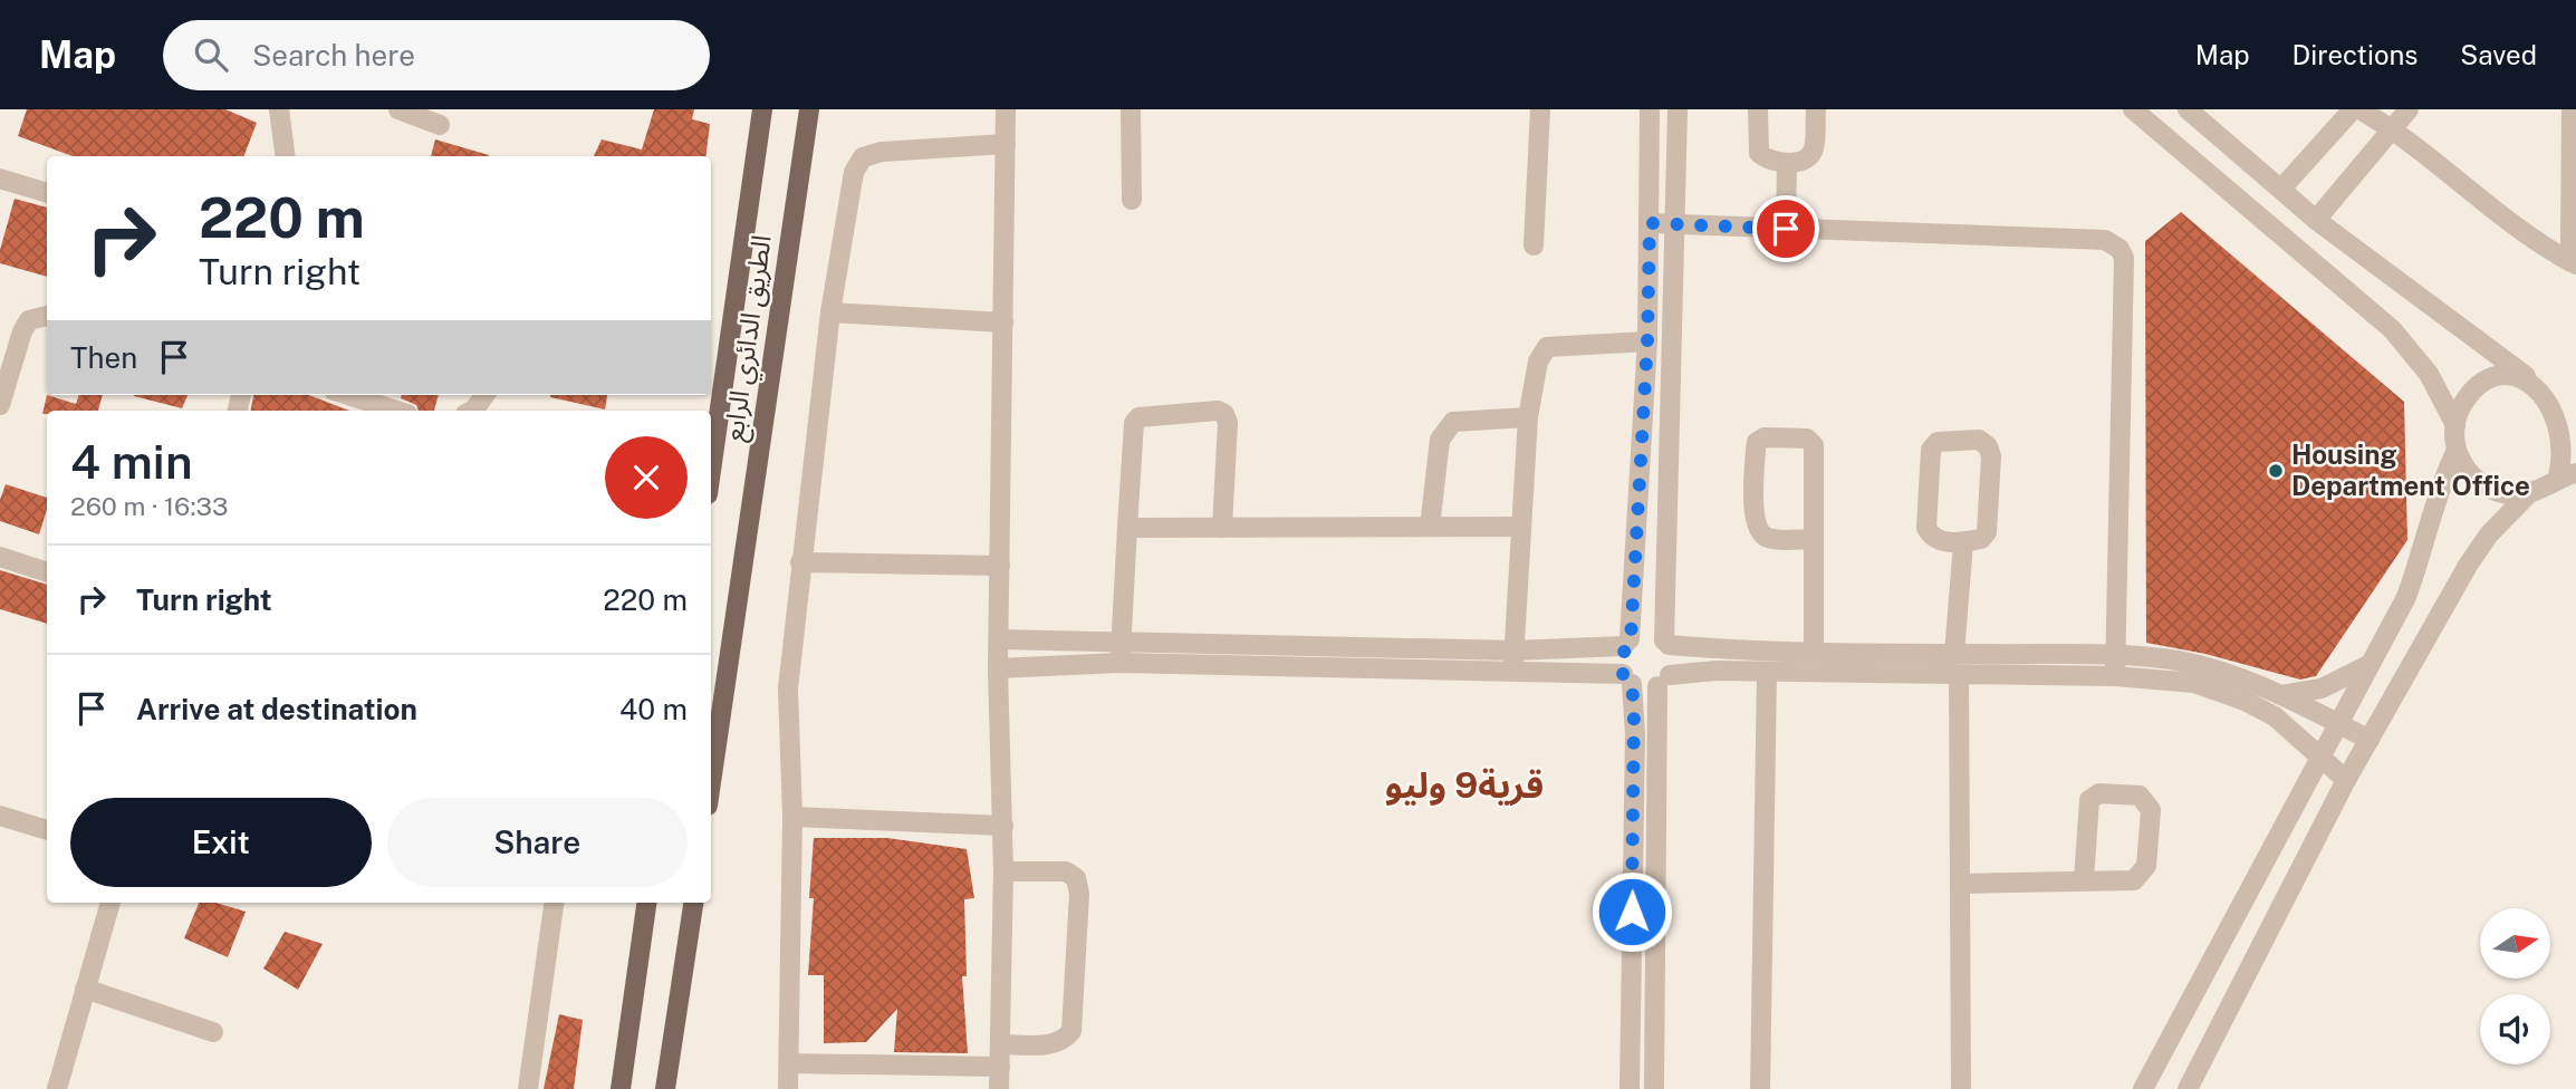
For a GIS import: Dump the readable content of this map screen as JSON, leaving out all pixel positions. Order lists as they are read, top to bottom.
{
  "streets": {
    "main road": ["الطريق الدائري الرابع"]
  },
  "districts": ["قرية9 وليو"],
  "places": ["Housing Department Office"],
  "north": "right",
  "page": {
    "header": "Map",
    "search": "Search here",
    "nav": ["Map", "Directions", "Saved"],
    "turn": ["220 m", "Turn right"],
    "then": "Then",
    "heading": ["4 min", "260 m · 16:33"],
    "list": [
      {
        "name": "Turn right",
        "value": "220 m"
      },
      {
        "name": "Arrive at destination",
        "value": "40 m"
      }
    ],
    "buttons": ["Exit", "Share"]
  }
}
